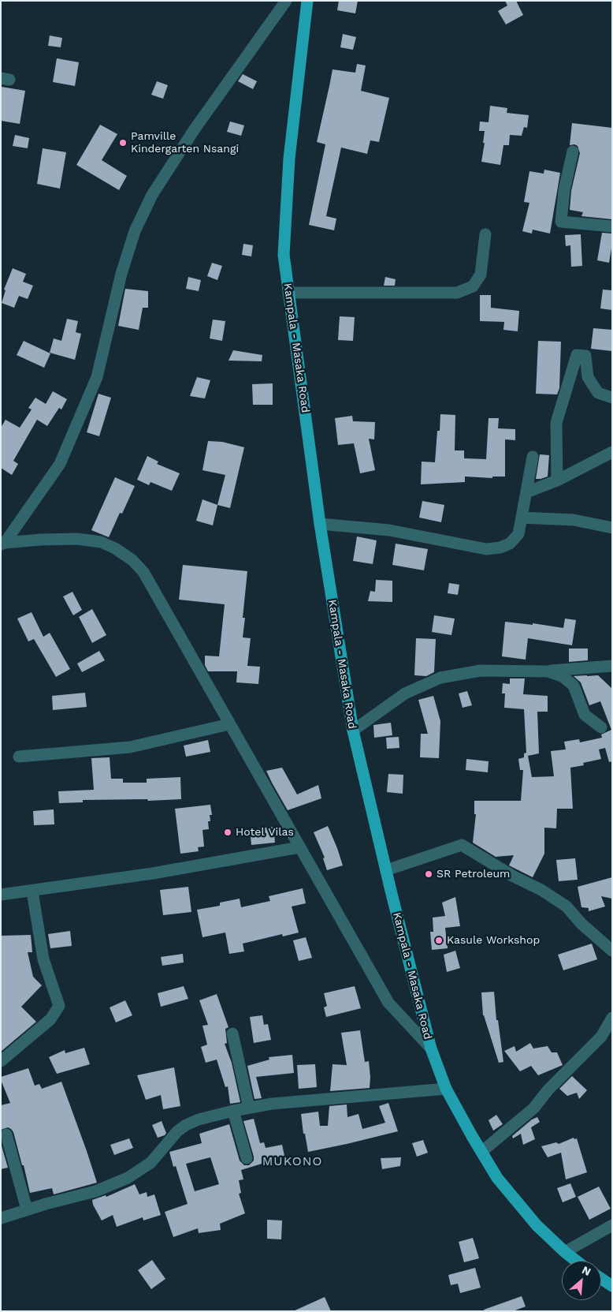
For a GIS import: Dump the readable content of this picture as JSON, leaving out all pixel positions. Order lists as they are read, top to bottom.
{
  "streets": {
    "main road": ["Kampala - Masaka Road"]
  },
  "districts": ["MUKONO"],
  "places": [
    "Pamville Kindergarten Nsangi",
    "Hotel Vilas",
    "SR Petroleum",
    "Kasule Workshop"
  ],
  "north": "top right"
}
